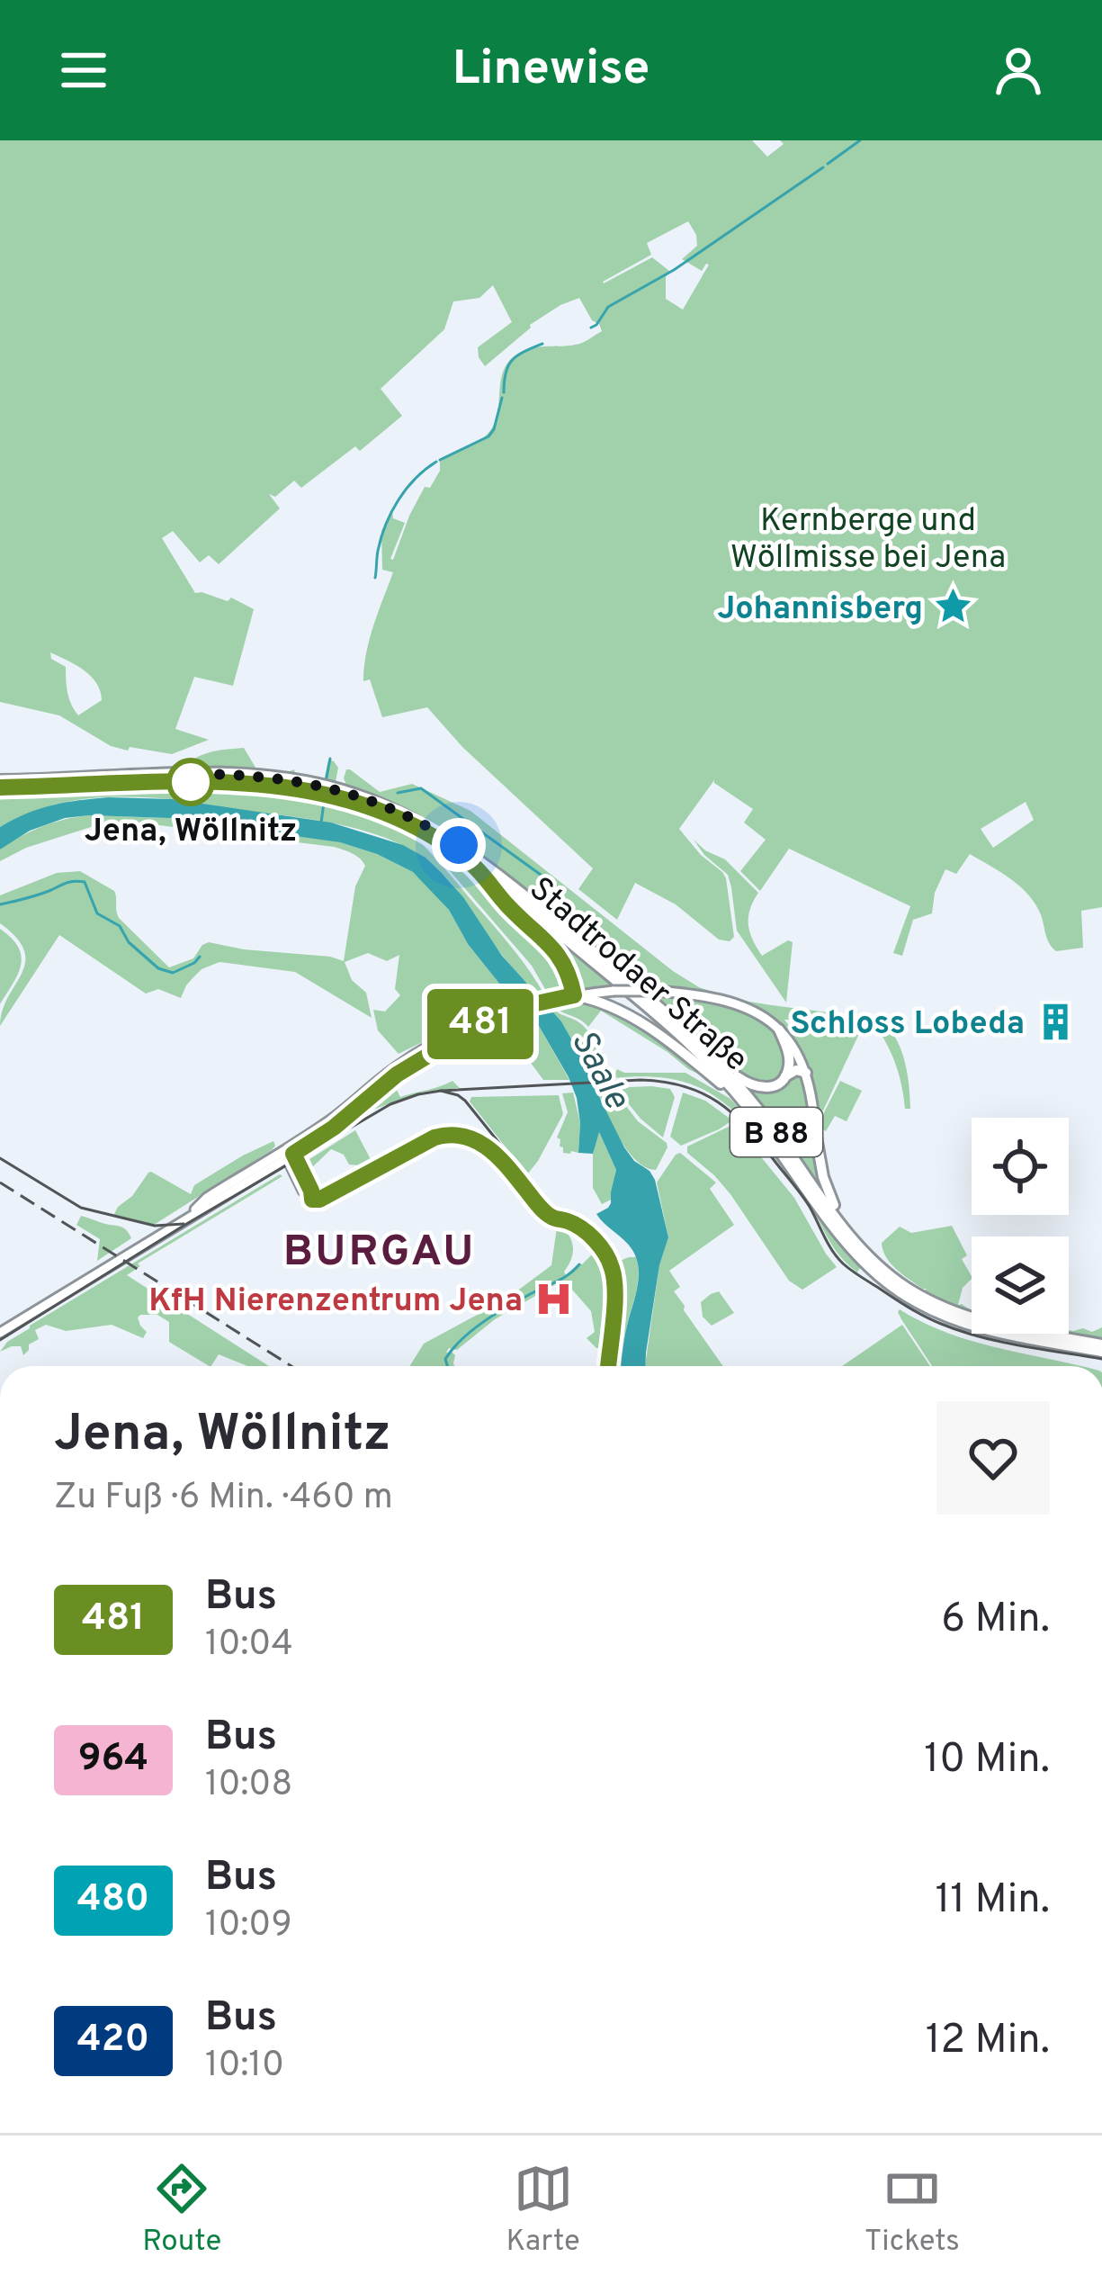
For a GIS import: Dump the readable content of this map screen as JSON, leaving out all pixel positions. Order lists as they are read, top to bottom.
{
  "streets": {
    "main road": ["Stadtrodaer Straße", "B 88"]
  },
  "districts": ["BURGAU"],
  "water": ["Saale"],
  "parks": ["Kernberge und Wöllmisse bei Jena"],
  "places": {
    "place": ["Johannisberg"],
    "other": ["Jena, Wöllnitz"],
    "building": ["Schloss Lobeda"],
    "hospital": ["KfH Nierenzentrum Jena"]
  },
  "lines": ["bus line 481"],
  "page": {
    "header": "Linewise",
    "on_map": "481",
    "heading": ["Jena, Wöllnitz", "Zu Fuß · 6 Min. · 460 m"],
    "list": [
      {
        "mark": "481",
        "name": "Bus",
        "note": "10:04",
        "value": "6 Min."
      },
      {
        "mark": "964",
        "name": "Bus",
        "note": "10:08",
        "value": "10 Min."
      },
      {
        "mark": "480",
        "name": "Bus",
        "note": "10:09",
        "value": "11 Min."
      },
      {
        "mark": "420",
        "name": "Bus",
        "note": "10:10",
        "value": "12 Min."
      }
    ],
    "tabs": ["Route", "Karte", "Tickets"]
  }
}
